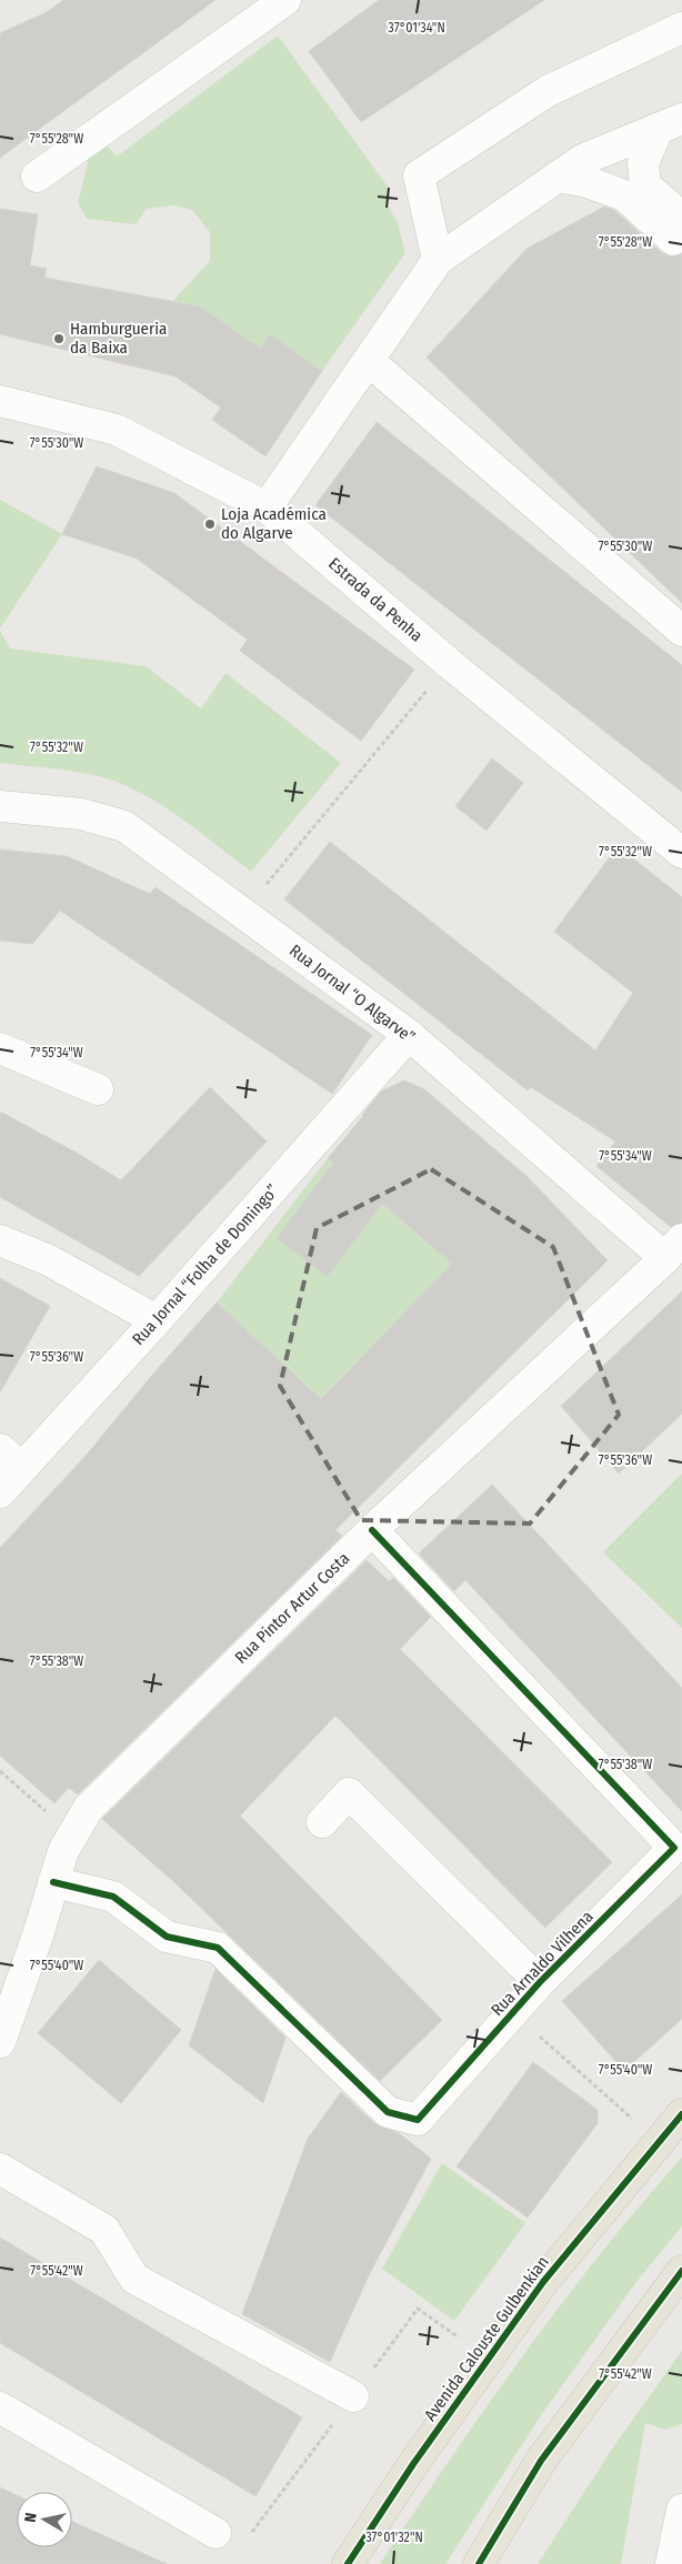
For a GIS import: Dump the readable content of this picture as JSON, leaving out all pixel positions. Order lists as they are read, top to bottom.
{
  "streets": {
    "main road": ["Avenida Calouste Gulbenkian"],
    "street": [
      "Estrada da Penha",
      "Rua Jornal “O Algarve”",
      "Rua Jornal “Folha de Domingo”",
      "Rua Pintor Artur Costa",
      "Rua Arnaldo Vilhena"
    ]
  },
  "crossings": [
    ["Rua Jornal “O Algarve”", "Rua Jornal “Folha de Domingo”"],
    ["Rua Jornal “O Algarve”", "Rua Pintor Artur Costa"],
    ["Rua Pintor Artur Costa", "Rua Arnaldo Vilhena"]
  ],
  "places": ["Hamburgueria da Baixa", "Loja Académica do Algarve"],
  "north": "left",
  "coordinates": [
    "37°01'34\"N",
    "7°55'28\"W",
    "7°55'30\"W",
    "7°55'32\"W",
    "7°55'34\"W",
    "7°55'36\"W",
    "7°55'38\"W",
    "7°55'40\"W",
    "7°55'42\"W",
    "37°01'32\"N"
  ]
}
